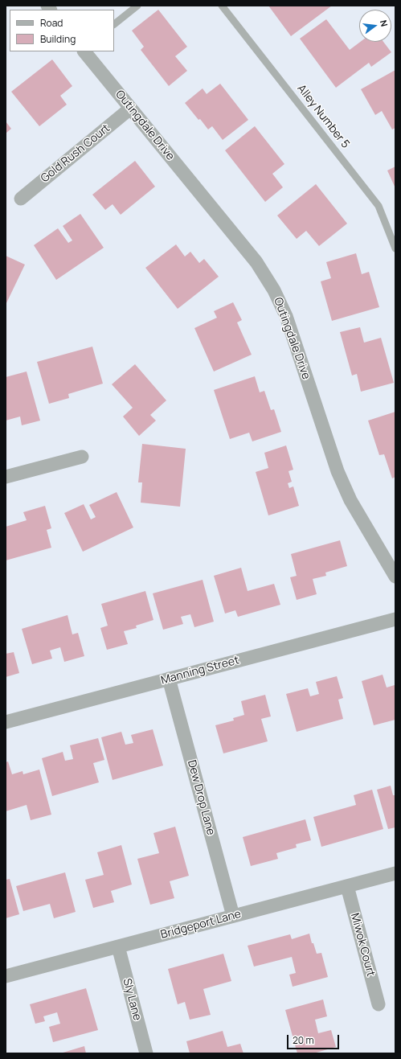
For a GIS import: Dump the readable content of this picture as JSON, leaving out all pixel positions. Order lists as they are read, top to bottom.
{
  "streets": {
    "street": [
      "Outingdale Drive",
      "Gold Rush Court",
      "Manning Street",
      "Dew Drop Lane",
      "Bridgeport Lane",
      "Miwok Court",
      "Sly Lane"
    ],
    "lane": ["Alley Number 5"]
  },
  "crossings": [
    ["Outingdale Drive", "Gold Rush Court"],
    ["Manning Street", "Dew Drop Lane"],
    ["Dew Drop Lane", "Bridgeport Lane"],
    ["Bridgeport Lane", "Miwok Court"],
    ["Bridgeport Lane", "Sly Lane"]
  ],
  "legend": ["Road", "Building"],
  "scale_bar": "20 m",
  "north": "right"
}
